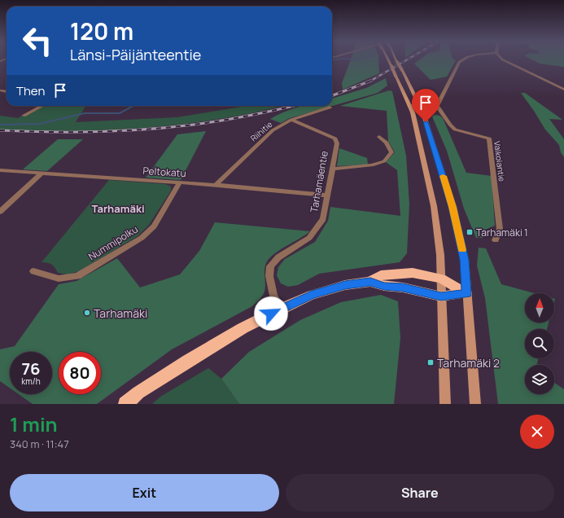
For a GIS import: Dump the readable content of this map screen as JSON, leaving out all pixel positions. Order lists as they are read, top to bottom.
{
  "streets": {
    "street": [
      "Riihitie",
      "Valkolantie",
      "Peltokatu",
      "Tarhamäentie",
      "Nummipolku"
    ]
  },
  "crossings": [
    ["Riihitie", "Peltokatu"],
    ["Riihitie", "Tarhamäentie"],
    ["Peltokatu", "Tarhamäentie"],
    ["Peltokatu", "Nummipolku"]
  ],
  "districts": ["Tarhamäki"],
  "places": {
    "transit": ["Tarhamäki 1", "Tarhamäki 2"],
    "other": ["Tarhamäki"]
  },
  "north": "top",
  "page": {
    "turn": ["120 m", "Länsi-Päijänteentie"],
    "then": "Then",
    "speed": "76 km/h",
    "limit": "80",
    "heading": ["1 min", "340 m · 11:47"],
    "buttons": ["Exit", "Share"]
  }
}
